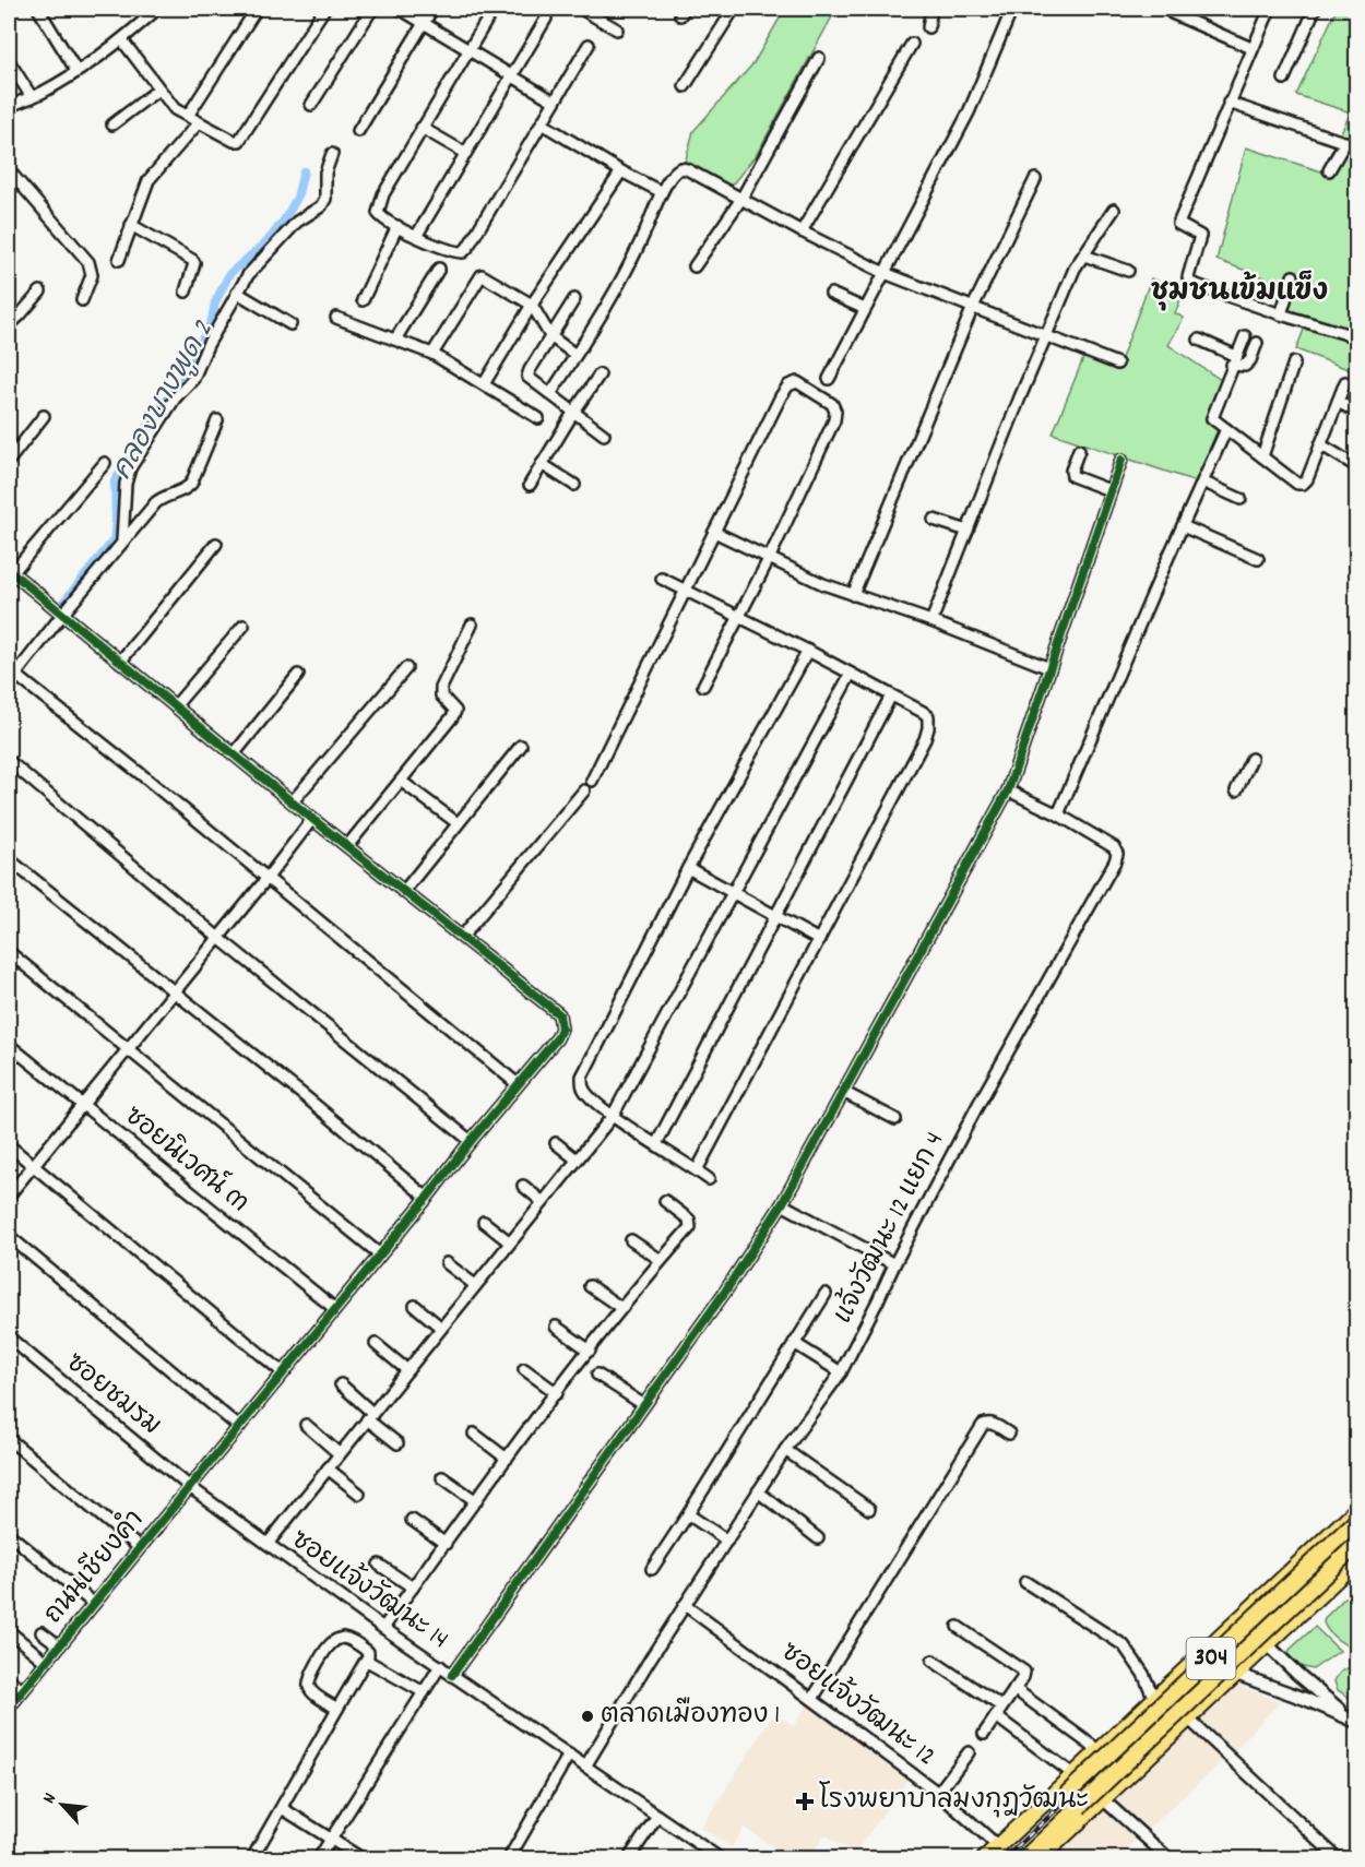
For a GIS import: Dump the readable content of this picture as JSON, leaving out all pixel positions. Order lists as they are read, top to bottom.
{
  "streets": {
    "main road": ["304"],
    "street": [
      "ซอยนิเวศน์ ๓",
      "แจ้งวัฒนะ 12 แยก 4",
      "ซอยชมรม",
      "ถนนเชียงคำ",
      "ซอยแจ้งวัฒนะ 14",
      "ซอยแจ้งวัฒนะ 12"
    ]
  },
  "crossings": [
    ["ซอยนิเวศน์ ๓", "ถนนเชียงคำ"],
    ["แจ้งวัฒนะ 12 แยก 4", "ซอยแจ้งวัฒนะ 14"],
    ["แจ้งวัฒนะ 12 แยก 4", "ซอยแจ้งวัฒนะ 12"],
    ["ซอยชมรม", "ถนนเชียงคำ"],
    ["ซอยชมรม", "ซอยแจ้งวัฒนะ 14"],
    ["ถนนเชียงคำ", "ซอยแจ้งวัฒนะ 14"],
    ["304", "ซอยแจ้งวัฒนะ 12"]
  ],
  "districts": ["ชุมชนเข้มแข็ง"],
  "water": ["คลองบางพูด 2"],
  "places": {
    "other": ["ตลาดเมืองทอง 1"],
    "health": ["โรงพยาบาลมงกุฎวัฒนะ"]
  },
  "north": "top left"
}
